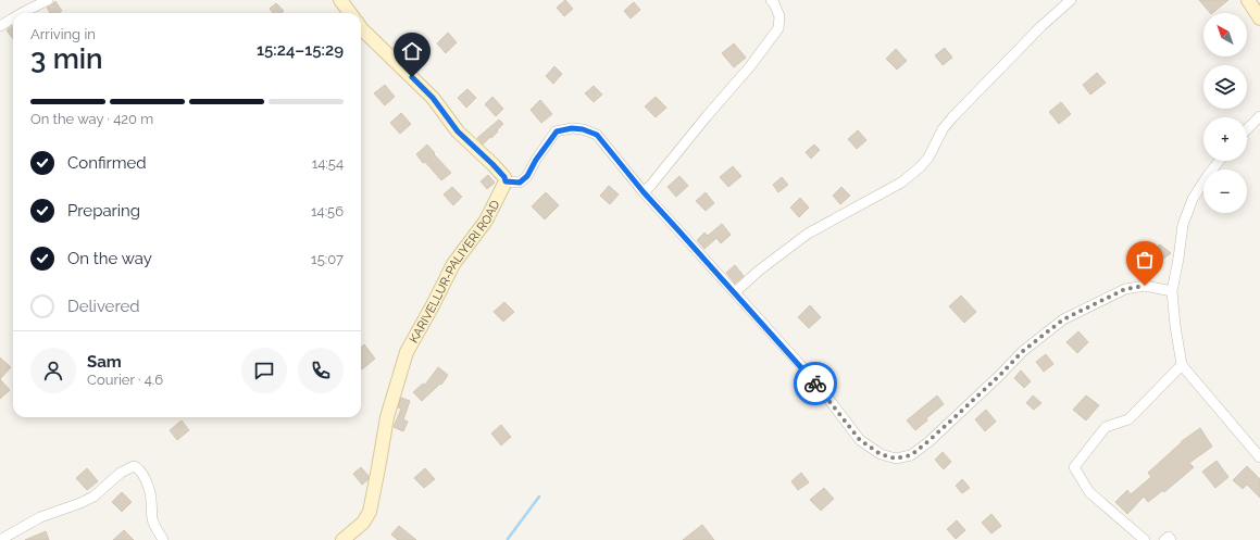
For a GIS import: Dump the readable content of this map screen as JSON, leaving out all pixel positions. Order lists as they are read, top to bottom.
{
  "streets": {
    "main road": ["KARIVELLUR-PALIYERI ROAD"]
  },
  "north": "top left",
  "page": {
    "map_buttons": ["+", "−"],
    "heading": ["3 min", "Arriving in", "15:24–15:29"],
    "panel": ["Sam", "Courier · 4.6"],
    "bar": "On the way · 420 m",
    "list": [
      ["Confirmed", "14:54"],
      ["Preparing", "14:56"],
      ["On the way", "15:07"],
      "Delivered"
    ]
  }
}
